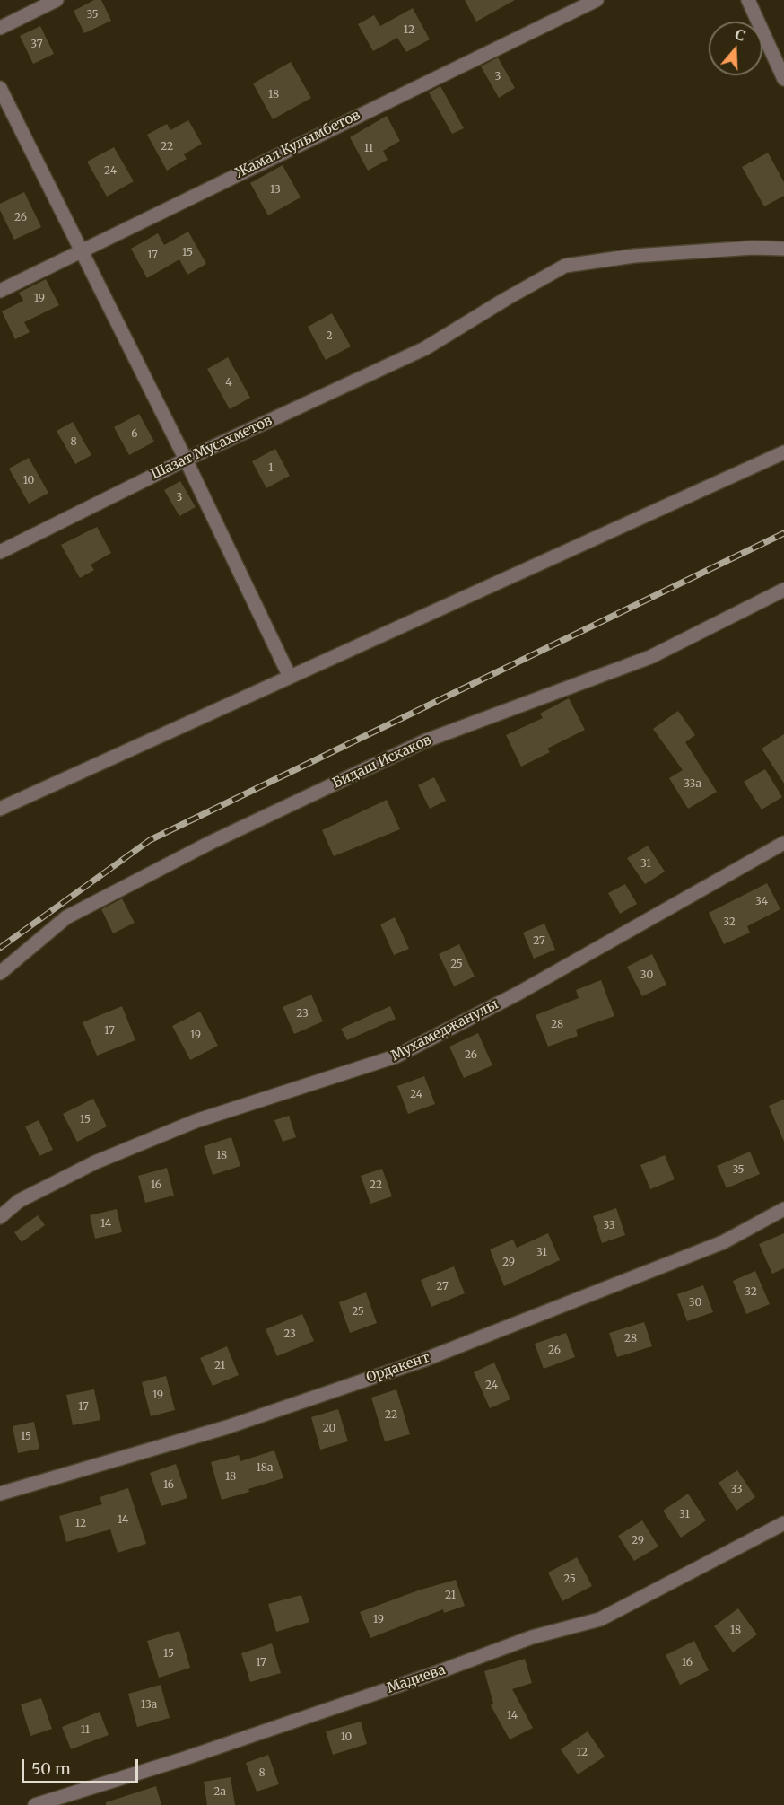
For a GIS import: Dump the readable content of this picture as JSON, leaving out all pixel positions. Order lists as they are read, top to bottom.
{
  "streets": {
    "street": [
      "Жамал Кулымбетов",
      "Шазат Мусахметов",
      "Бидаш Искаков",
      "Мухамеджанулы",
      "Ордакент",
      "Мадиева"
    ]
  },
  "house_numbers": [
    "35",
    "12",
    "37",
    "3",
    "18",
    "22",
    "11",
    "24",
    "13",
    "26",
    "15",
    "17",
    "19",
    "2",
    "4",
    "6",
    "8",
    "1",
    "10",
    "3",
    "33а",
    "31",
    "34",
    "32",
    "27",
    "25",
    "30",
    "23",
    "28",
    "17",
    "19",
    "26",
    "24",
    "15",
    "18",
    "35",
    "16",
    "22",
    "14",
    "33",
    "31",
    "29",
    "27",
    "32",
    "30",
    "25",
    "23",
    "28",
    "26",
    "21",
    "24",
    "19",
    "17",
    "22",
    "20",
    "15",
    "18а",
    "18",
    "16",
    "33",
    "31",
    "14",
    "12",
    "29",
    "25",
    "21",
    "19",
    "18",
    "15",
    "17",
    "16",
    "13а",
    "14",
    "11",
    "10",
    "12",
    "8",
    "2а"
  ],
  "scale_bar": "50 m",
  "north": "top"
}
